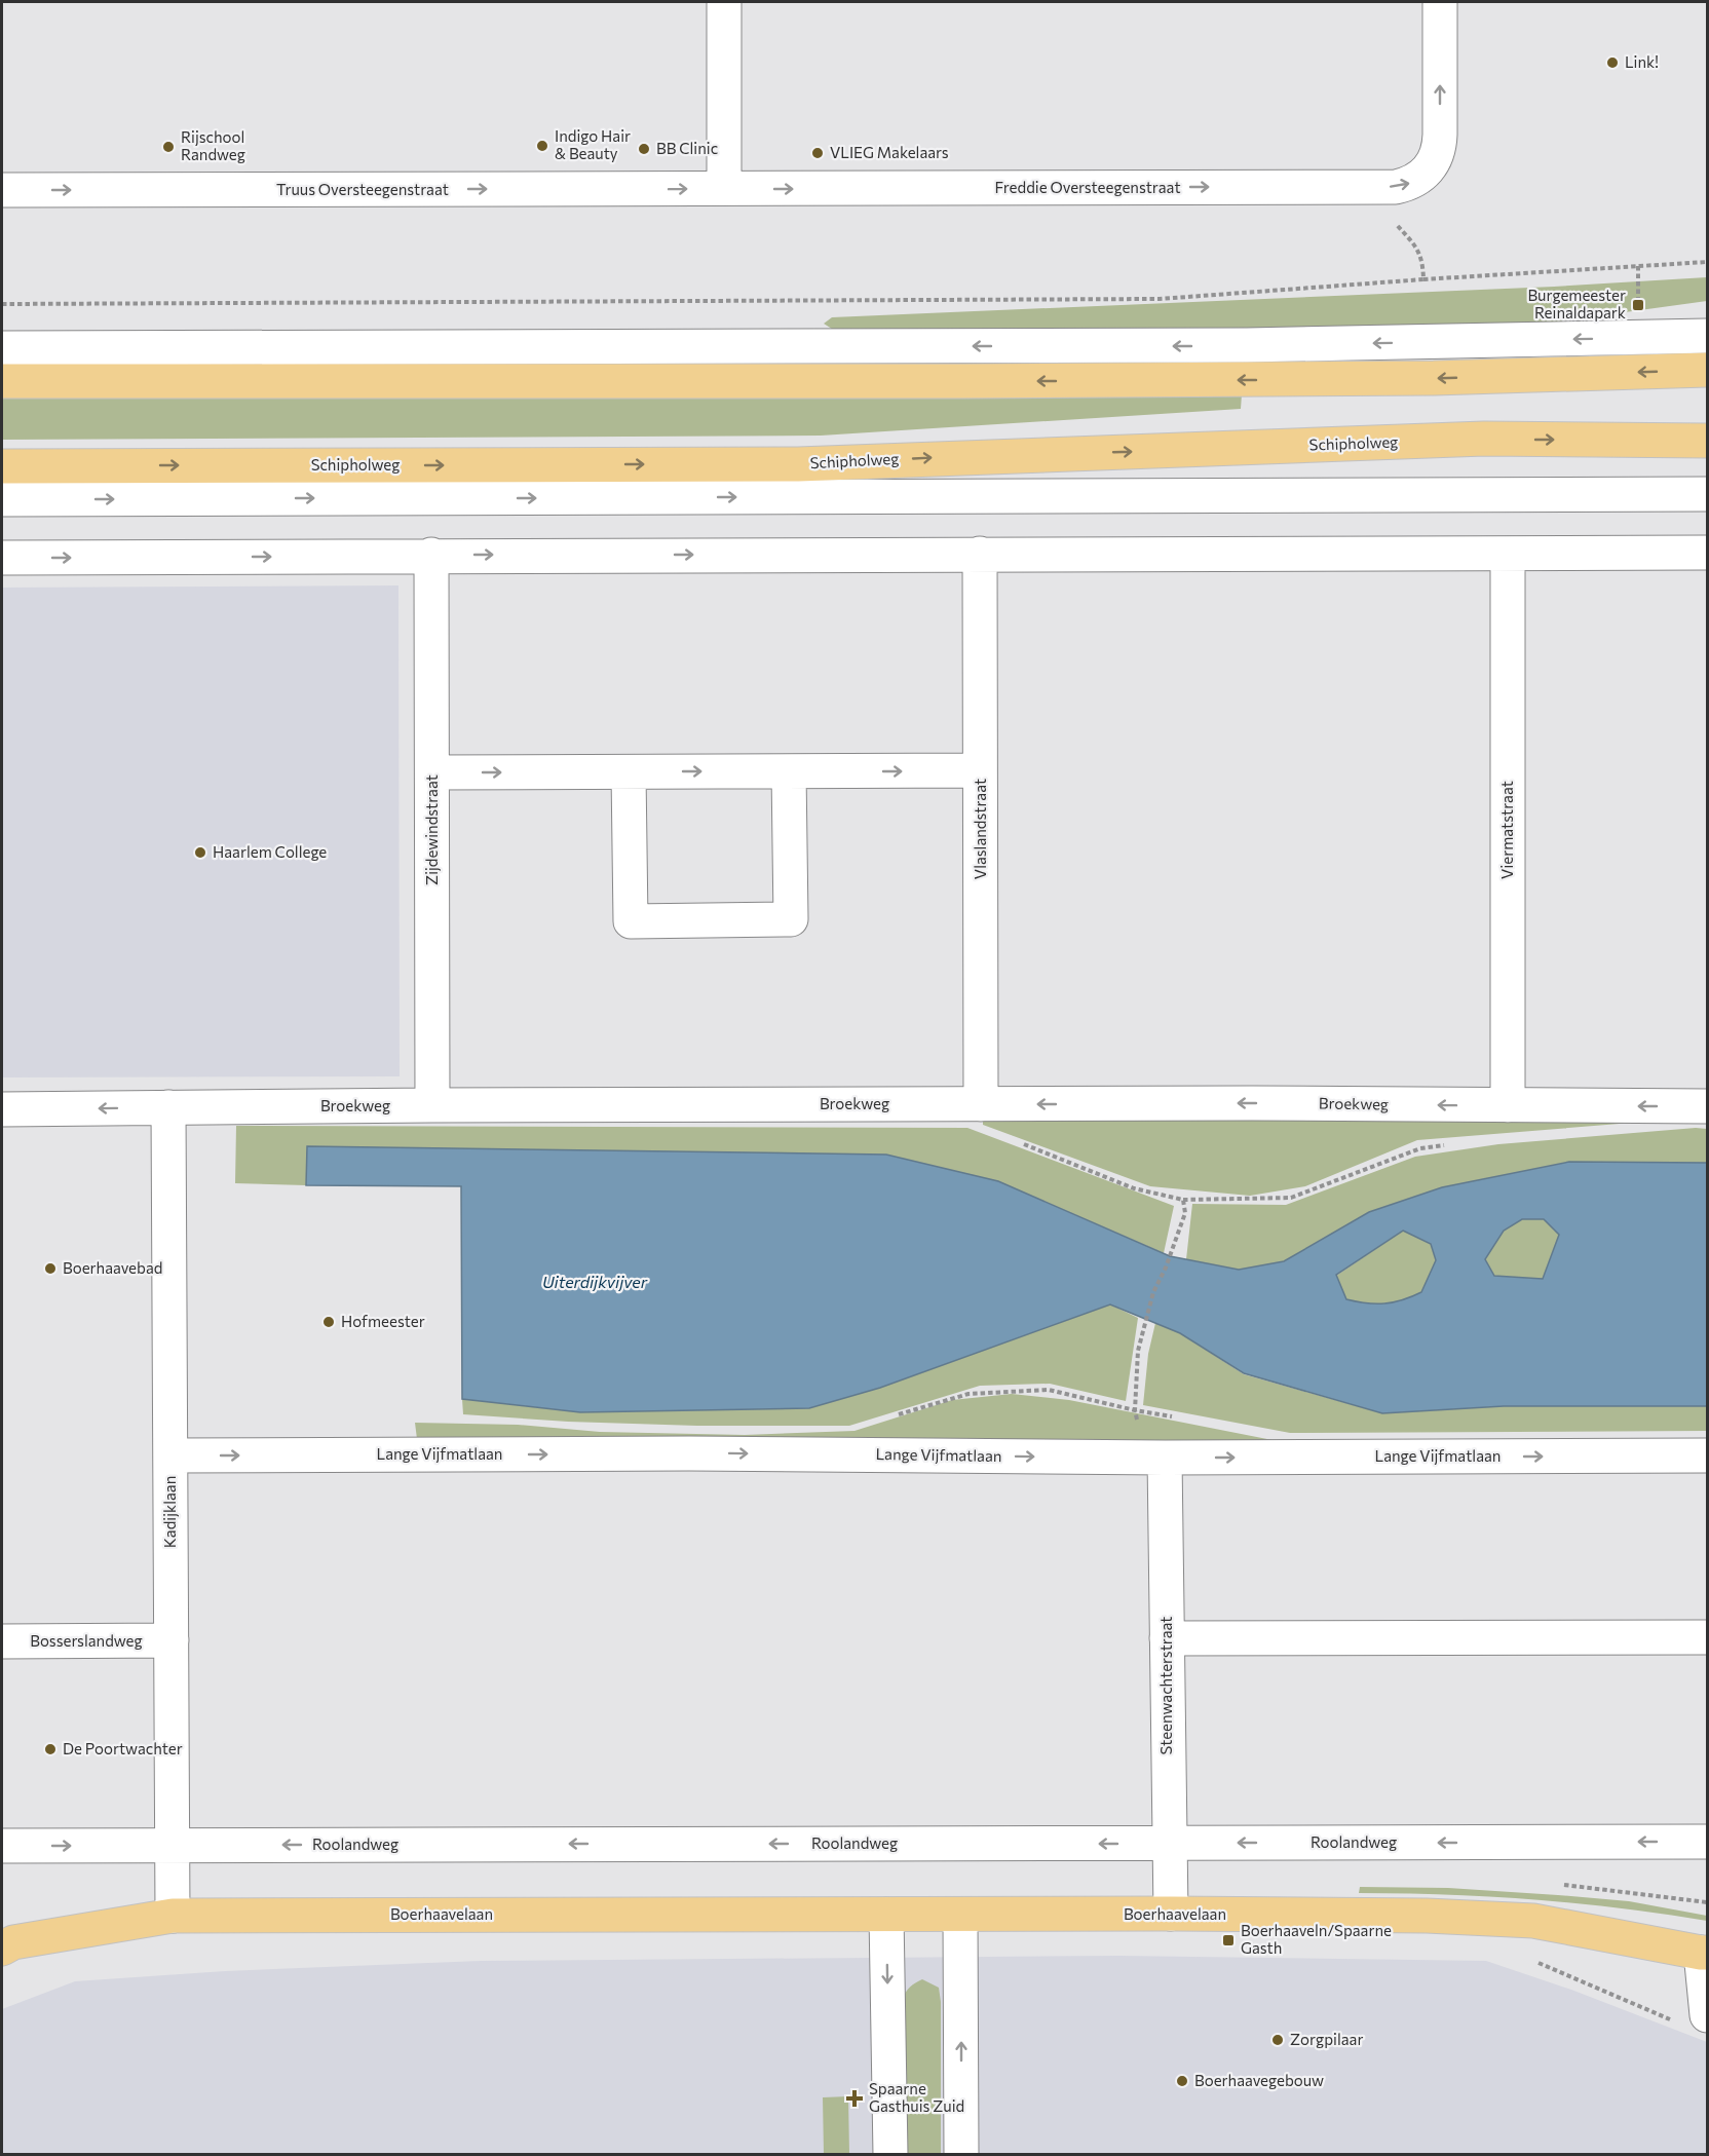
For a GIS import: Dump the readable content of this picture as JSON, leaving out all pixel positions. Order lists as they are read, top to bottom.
{
  "streets": {
    "main road": ["Schipholweg", "Boerhaavelaan"],
    "street": [
      "Freddie Oversteegenstraat",
      "Truus Oversteegenstraat",
      "Vlaslandstraat",
      "Zijdewindstraat",
      "Viermatstraat",
      "Broekweg",
      "Lange Vijfmatlaan",
      "Kadijklaan",
      "Bosserslandweg",
      "Steenwachterstraat",
      "Roolandweg"
    ]
  },
  "crossings": [
    ["Freddie Oversteegenstraat", "Truus Oversteegenstraat"],
    ["Vlaslandstraat", "Broekweg"],
    ["Zijdewindstraat", "Broekweg"],
    ["Viermatstraat", "Broekweg"],
    ["Broekweg", "Kadijklaan"],
    ["Lange Vijfmatlaan", "Kadijklaan"],
    ["Lange Vijfmatlaan", "Steenwachterstraat"],
    ["Kadijklaan", "Bosserslandweg"],
    ["Kadijklaan", "Roolandweg"],
    ["Kadijklaan", "Boerhaavelaan"],
    ["Steenwachterstraat", "Roolandweg"],
    ["Steenwachterstraat", "Boerhaavelaan"]
  ],
  "one_way": ["Broekweg"],
  "water": ["Uiterdijkvijver"],
  "places": {
    "other": [
      "Link!",
      "Indigo Hair & Beauty",
      "Rijschool Randweg",
      "BB Clinic",
      "VLIEG Makelaars",
      "Haarlem College",
      "Boerhaavebad",
      "Hofmeester",
      "De Poortwachter",
      "Zorgpilaar",
      "Boerhaavegebouw"
    ],
    "transit": ["Burgemeester Reinaldapark", "Boerhaaveln/Spaarne Gasth"],
    "health": ["Spaarne Gasthuis Zuid"]
  }
}
